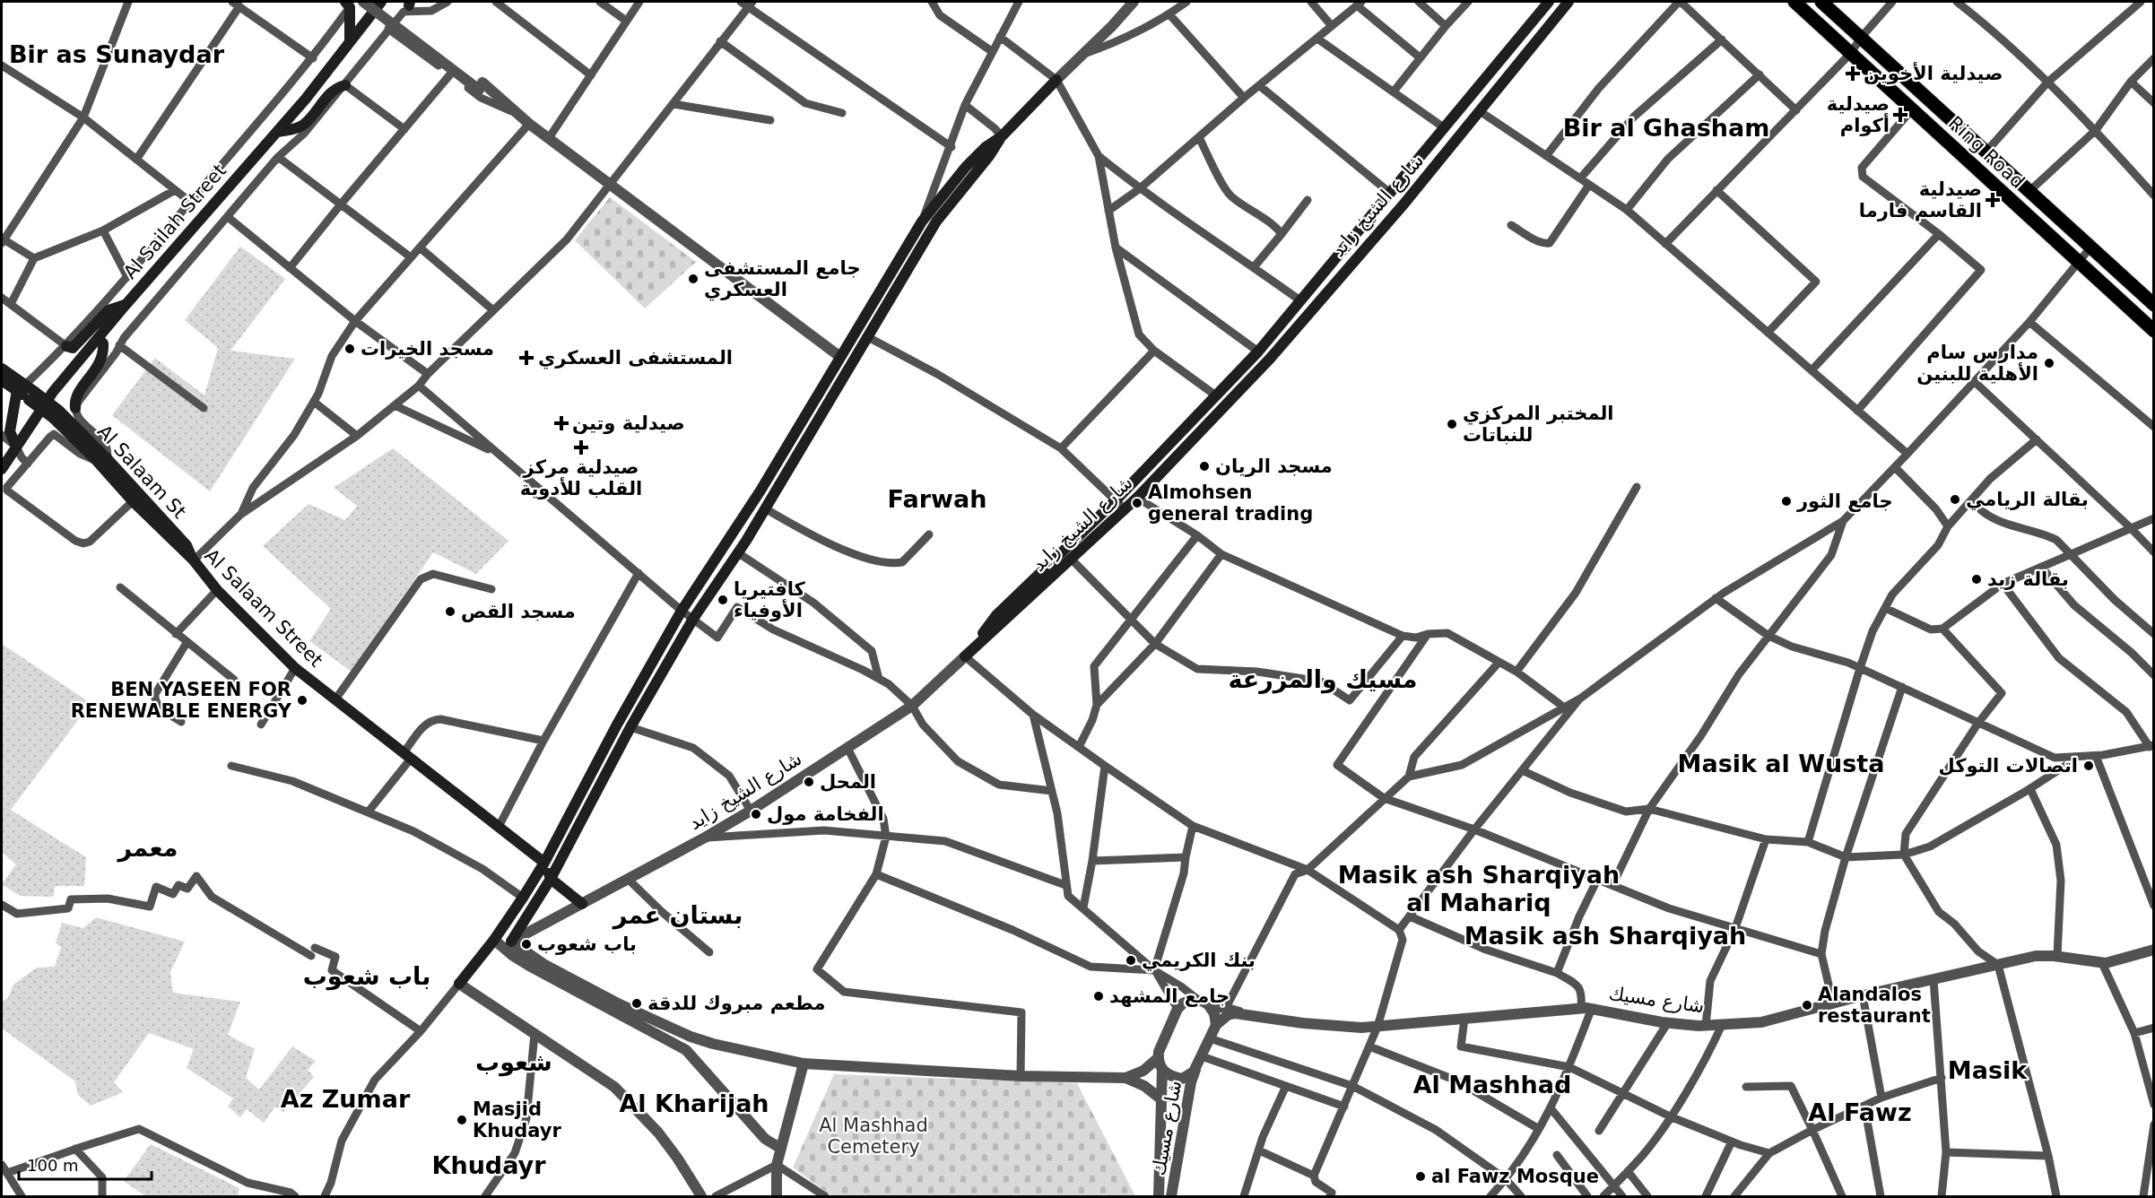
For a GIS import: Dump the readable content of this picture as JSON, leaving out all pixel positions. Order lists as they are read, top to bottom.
{
  "streets": {
    "main road": [
      "Ring Road",
      "شارع الشيخ زايد",
      "Al Sailah Street",
      "Al Salaam St",
      "Al Salaam Street"
    ],
    "street": ["شارع مسيك"]
  },
  "crossings": [
    ["Al Salaam St", "Al Salaam Street"]
  ],
  "districts": [
    "Bir as Sunaydar",
    "Bir al Ghasham",
    "Farwah",
    "مسيك والمزرعة",
    "Masik al Wusta",
    "معمر",
    "Masik ash Sharqiyah al Mahariq",
    "بستان عمر",
    "Masik ash Sharqiyah",
    "باب شعوب",
    "شعوب",
    "Masik",
    "Al Mashhad",
    "Az Zumar",
    "Al Kharijah",
    "Al Fawz",
    "Khudayr"
  ],
  "parks": ["Al Mashhad Cemetery"],
  "places": {
    "health": [
      "صيدلية الأخوين",
      "صيدلية أكوام",
      "صيدلية القاسم فارما",
      "المستشفى العسكري",
      "صيدلية وتين",
      "صيدلية مركز القلب للأدوية"
    ],
    "other": [
      "جامع المستشفى العسكري",
      "مسجد الخيرات",
      "مدارس سام الأهلية للبنين",
      "المختبر المركزي للنباتات",
      "مسجد الريان",
      "بقالة الريامي",
      "جامع الثور",
      "Almohsen general trading",
      "بقالة زيد",
      "كافتيريا الأوفياء",
      "مسجد القص",
      "BEN YASEEN FOR RENEWABLE ENERGY",
      "اتصالات التوكل",
      "المحل",
      "الفخامة مول",
      "باب شعوب",
      "بنك الكريمي",
      "جامع المشهد",
      "مطعم مبروك للدقة",
      "Alandalos restaurant",
      "Masjid Khudayr",
      "al Fawz Mosque"
    ]
  },
  "scale_bar": "100 m"
}
